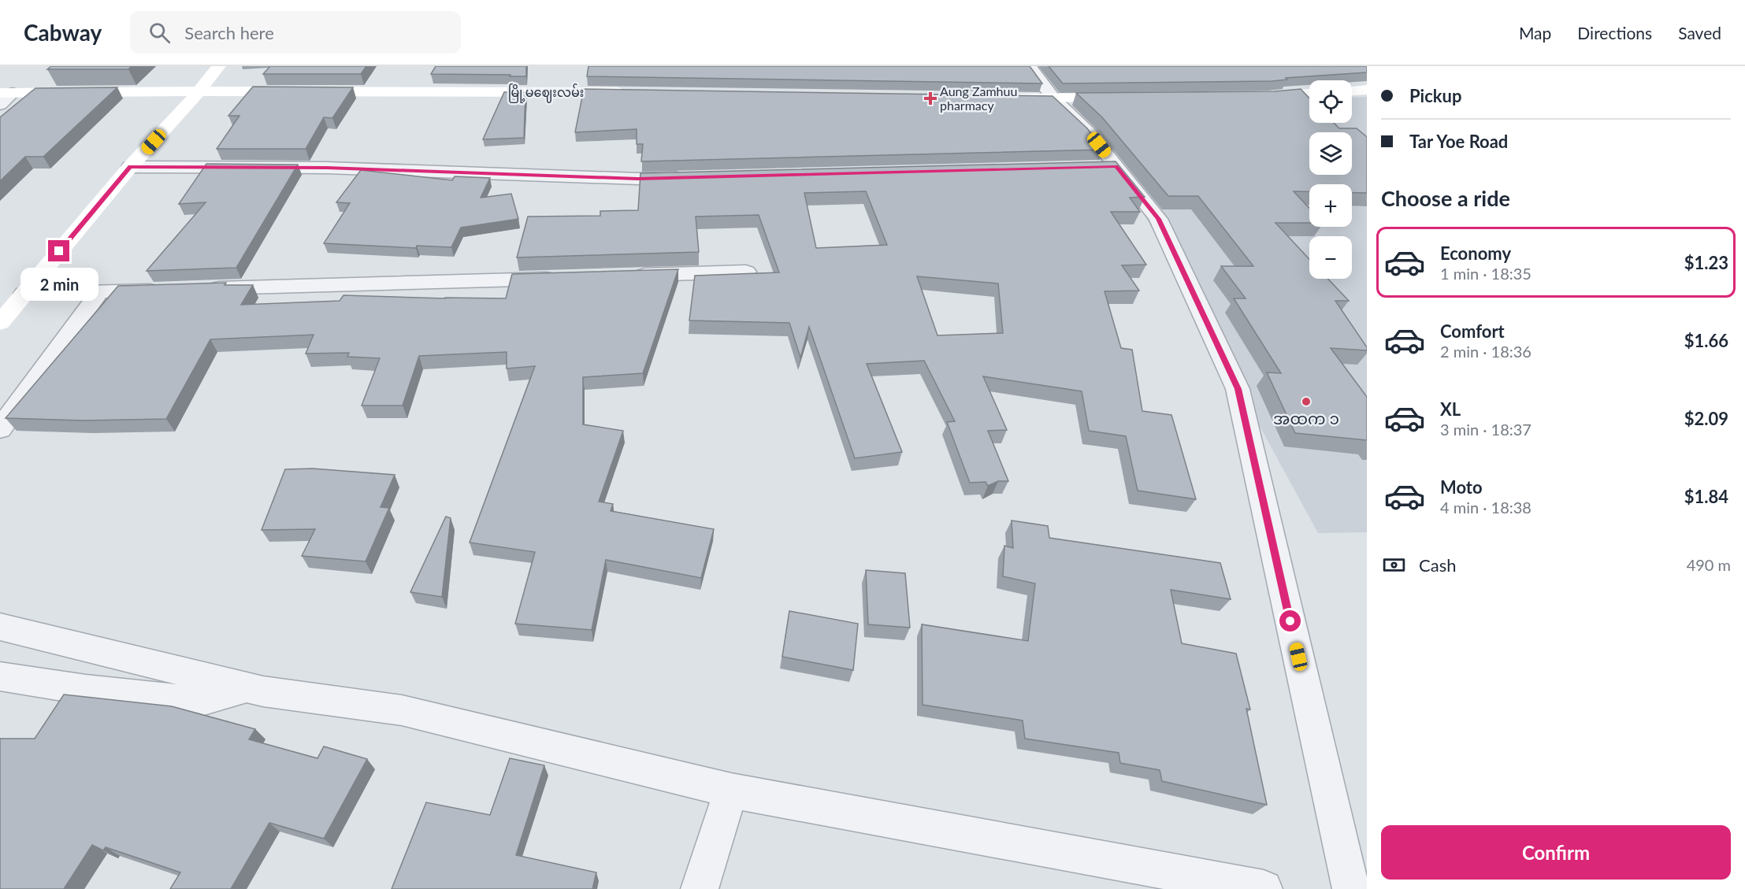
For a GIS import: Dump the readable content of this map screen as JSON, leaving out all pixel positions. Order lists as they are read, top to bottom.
{
  "streets": {
    "main road": ["မြို့မဈေးလမ်း"]
  },
  "places": {
    "health": ["Aung Zamhuu pharmacy"],
    "other": ["အထက ၁"]
  },
  "page": {
    "header": "Cabway",
    "search": "Search here",
    "nav": ["Map", "Directions", "Saved"],
    "banner": ["Pickup", "Tar Yoe Road"],
    "map_buttons": ["+", "−"],
    "heading": "Choose a ride",
    "list": [
      {
        "name": "Economy",
        "note": "1 min · 18:35",
        "value": "$1.23"
      },
      {
        "name": "Comfort",
        "note": "2 min · 18:36",
        "value": "$1.66"
      },
      {
        "name": "XL",
        "note": "3 min · 18:37",
        "value": "$2.09"
      },
      {
        "name": "Moto",
        "note": "4 min · 18:38",
        "value": "$1.84"
      }
    ],
    "bubble": "2 min",
    "pay": ["Cash", "490 m"],
    "buttons": "Confirm"
  }
}
